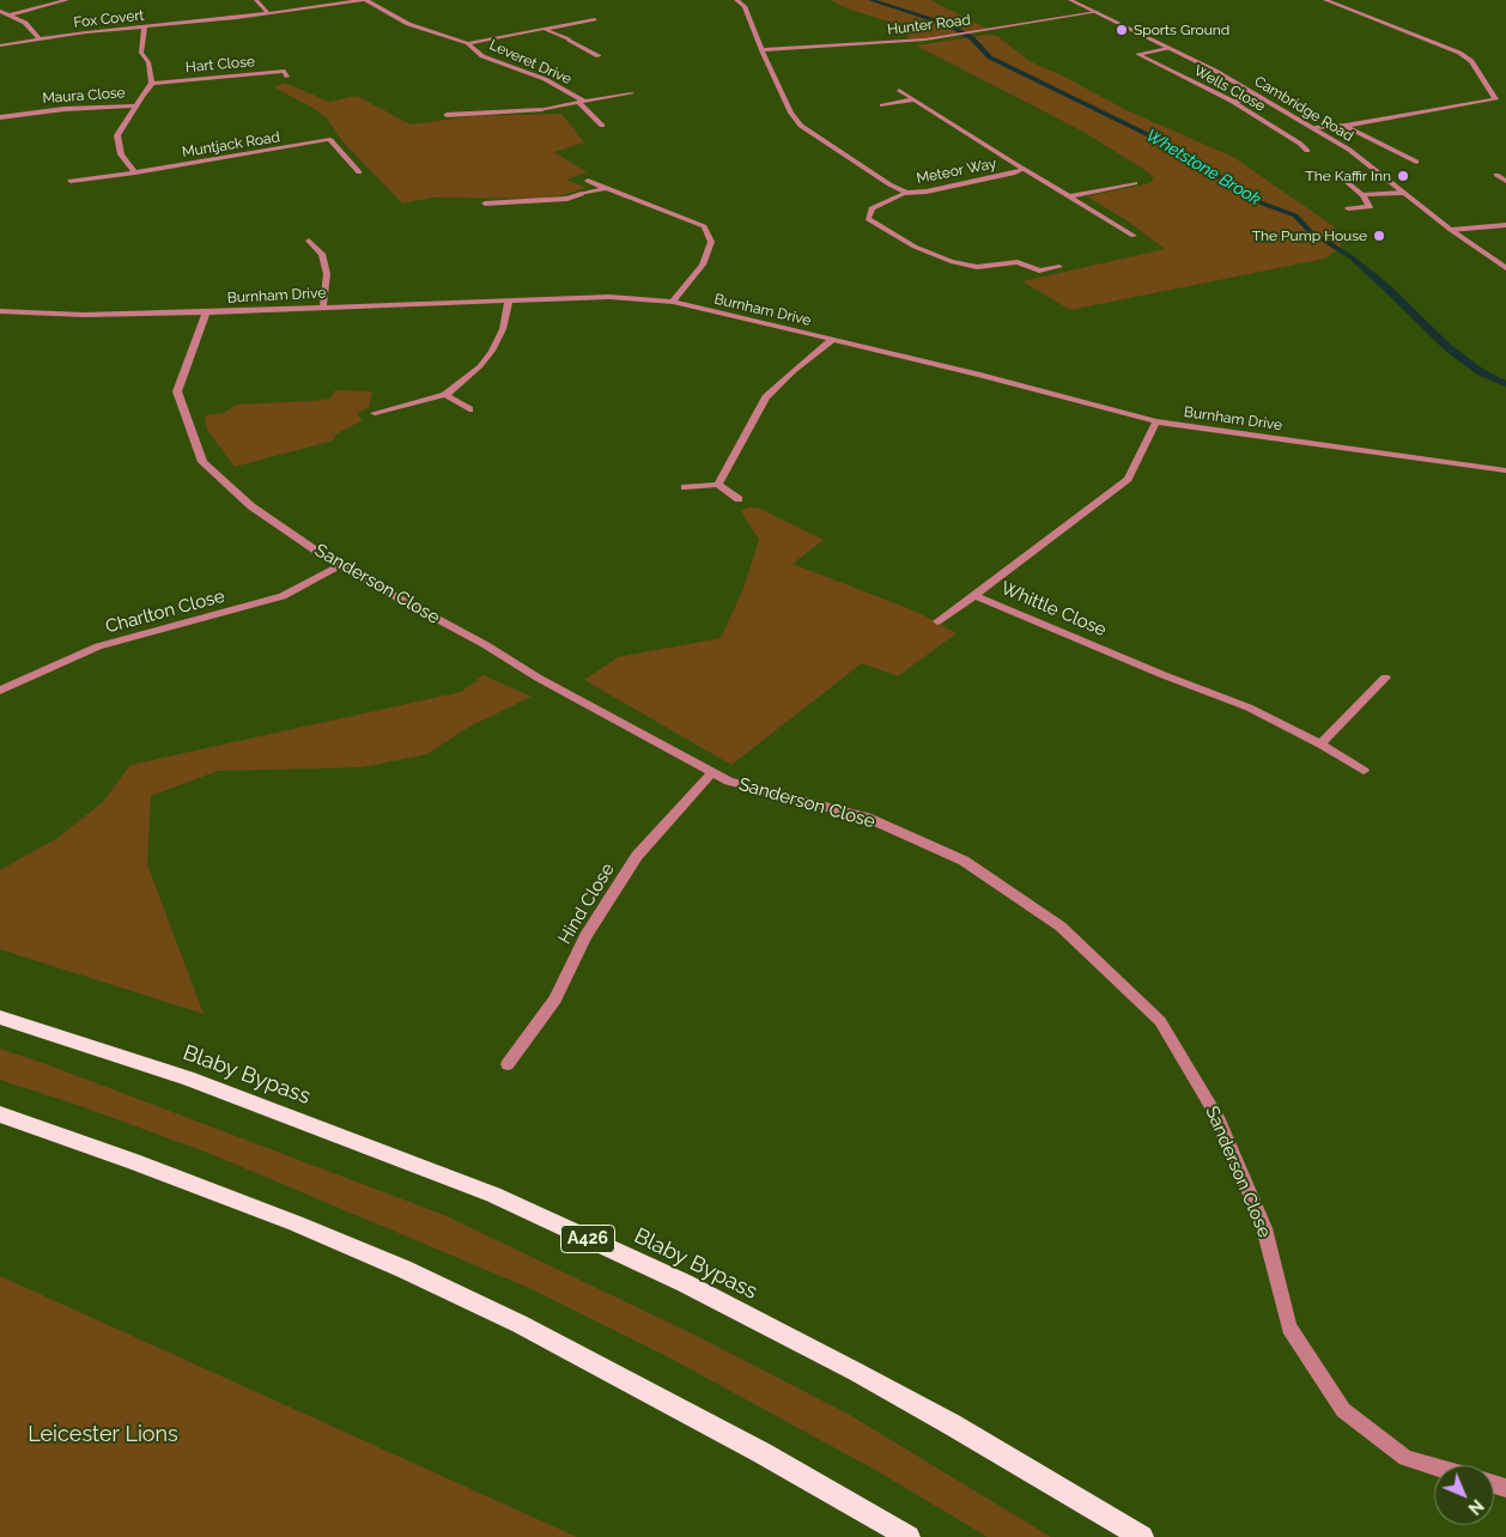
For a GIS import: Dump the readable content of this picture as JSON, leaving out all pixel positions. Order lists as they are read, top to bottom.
{
  "streets": {
    "main road": ["Blaby Bypass", "A426"],
    "street": [
      "Fox Covert",
      "Hunter Road",
      "Leveret Drive",
      "Hart Close",
      "Wells Close",
      "Maura Close",
      "Cambridge Road",
      "Muntjack Road",
      "Meteor Way",
      "Burnham Drive",
      "Sanderson Close",
      "Whittle Close",
      "Charlton Close",
      "Hind Close"
    ]
  },
  "crossings": [
    ["Fox Covert", "Leveret Drive"],
    ["Hunter Road", "Cambridge Road"],
    ["Hunter Road", "Meteor Way"],
    ["Wells Close", "Cambridge Road"],
    ["Burnham Drive", "Sanderson Close"],
    ["Burnham Drive", "Whittle Close"],
    ["Sanderson Close", "Charlton Close"],
    ["Sanderson Close", "Hind Close"]
  ],
  "water": ["Whetstone Brook"],
  "parks": ["Leicester Lions"],
  "places": ["Sports Ground", "The Kaffir Inn", "The Pump House"],
  "north": "bottom right"
}
